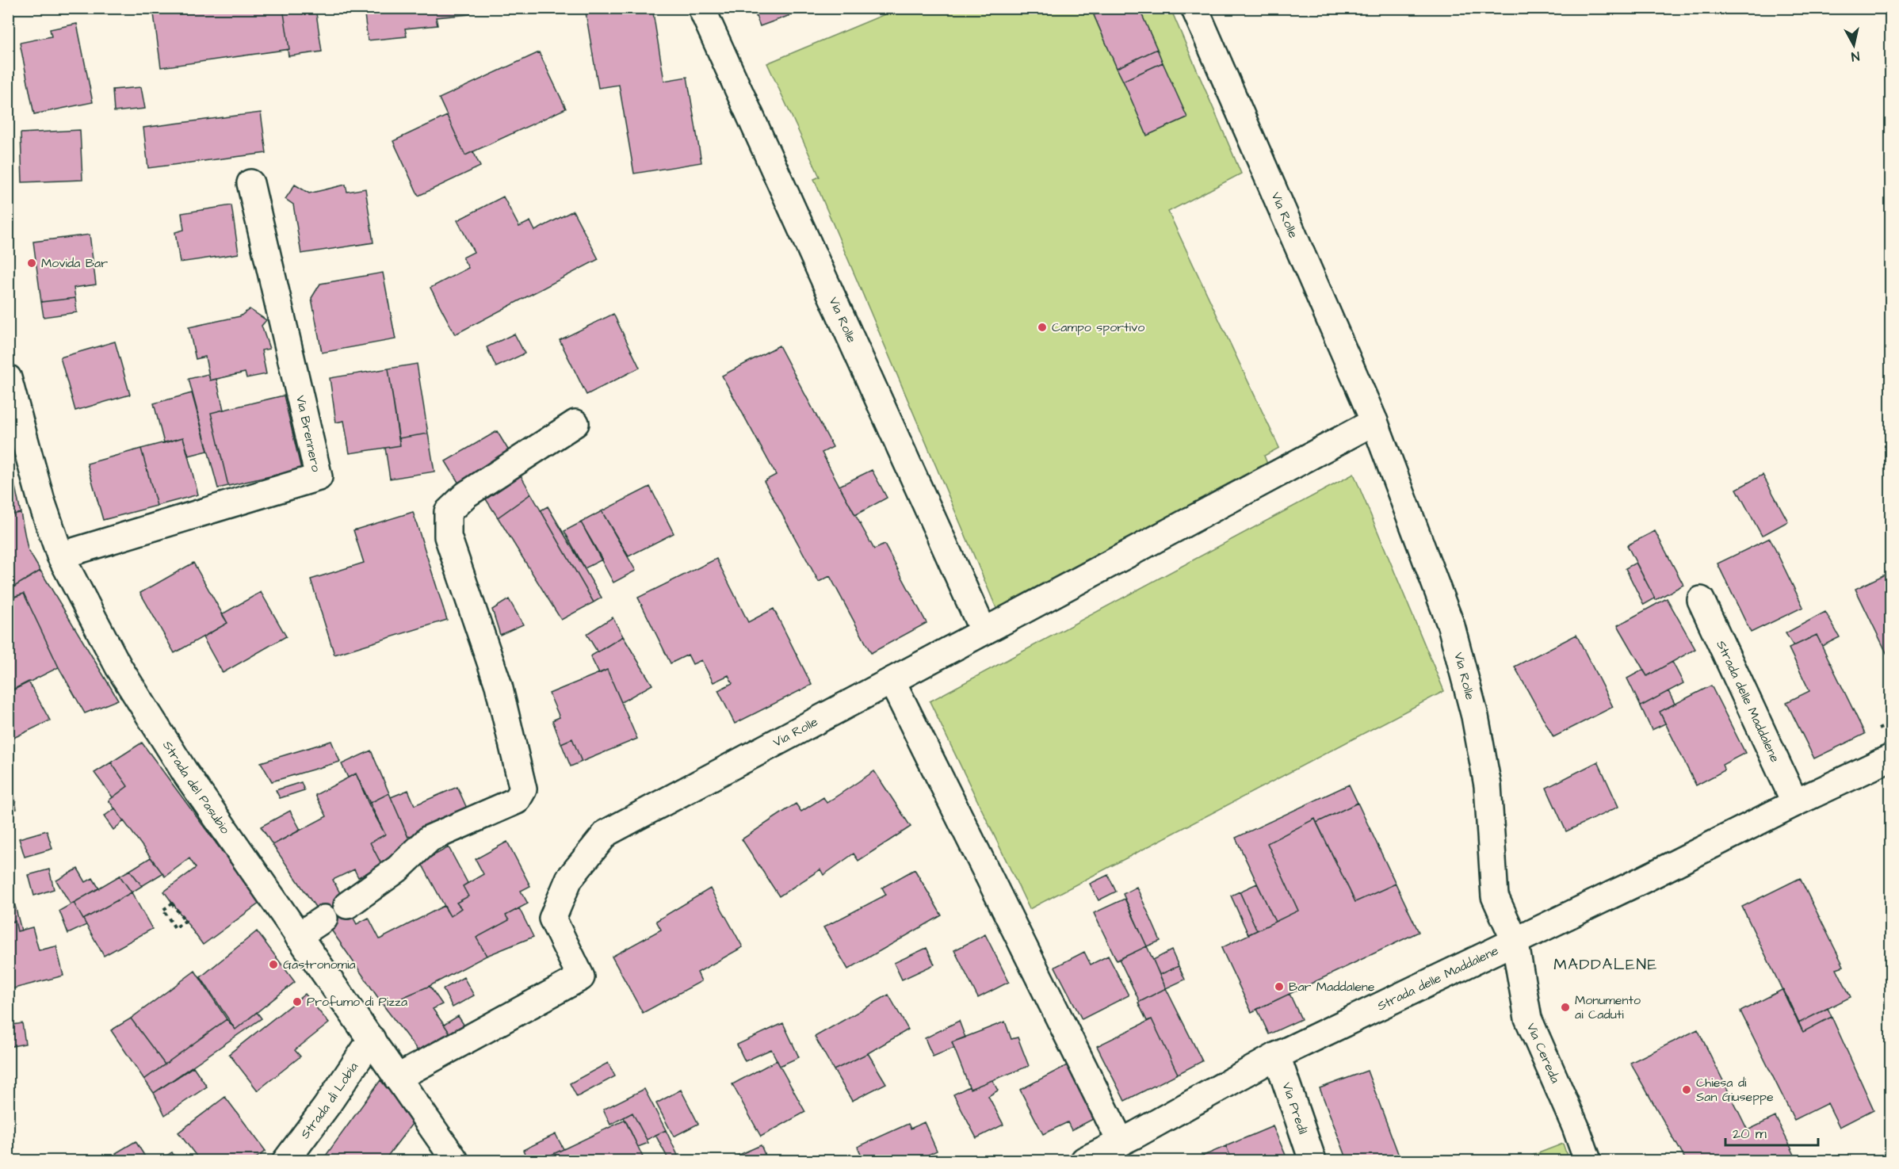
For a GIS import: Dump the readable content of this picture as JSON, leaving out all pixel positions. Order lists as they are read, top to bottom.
{
  "streets": {
    "street": [
      "Via Rolle",
      "Via Brennero",
      "Strada delle Maddalene",
      "Strada del Pasubio",
      "Via Cereda",
      "Strada di Lobia",
      "Via Predil"
    ]
  },
  "crossings": [
    ["Via Rolle", "Strada delle Maddalene"],
    ["Via Rolle", "Strada del Pasubio"],
    ["Via Rolle", "Via Cereda"],
    ["Via Brennero", "Strada del Pasubio"],
    ["Strada delle Maddalene", "Via Cereda"],
    ["Strada delle Maddalene", "Via Predil"],
    ["Strada del Pasubio", "Strada di Lobia"]
  ],
  "districts": ["MADDALENE"],
  "places": [
    "Movida Bar",
    "Campo sportivo",
    "Gastronomia",
    "Bar Maddalene",
    "Profumo di Pizza",
    "Monumento ai Caduti",
    "Chiesa di San Giuseppe"
  ],
  "scale_bar": "20 m",
  "north": "bottom"
}
